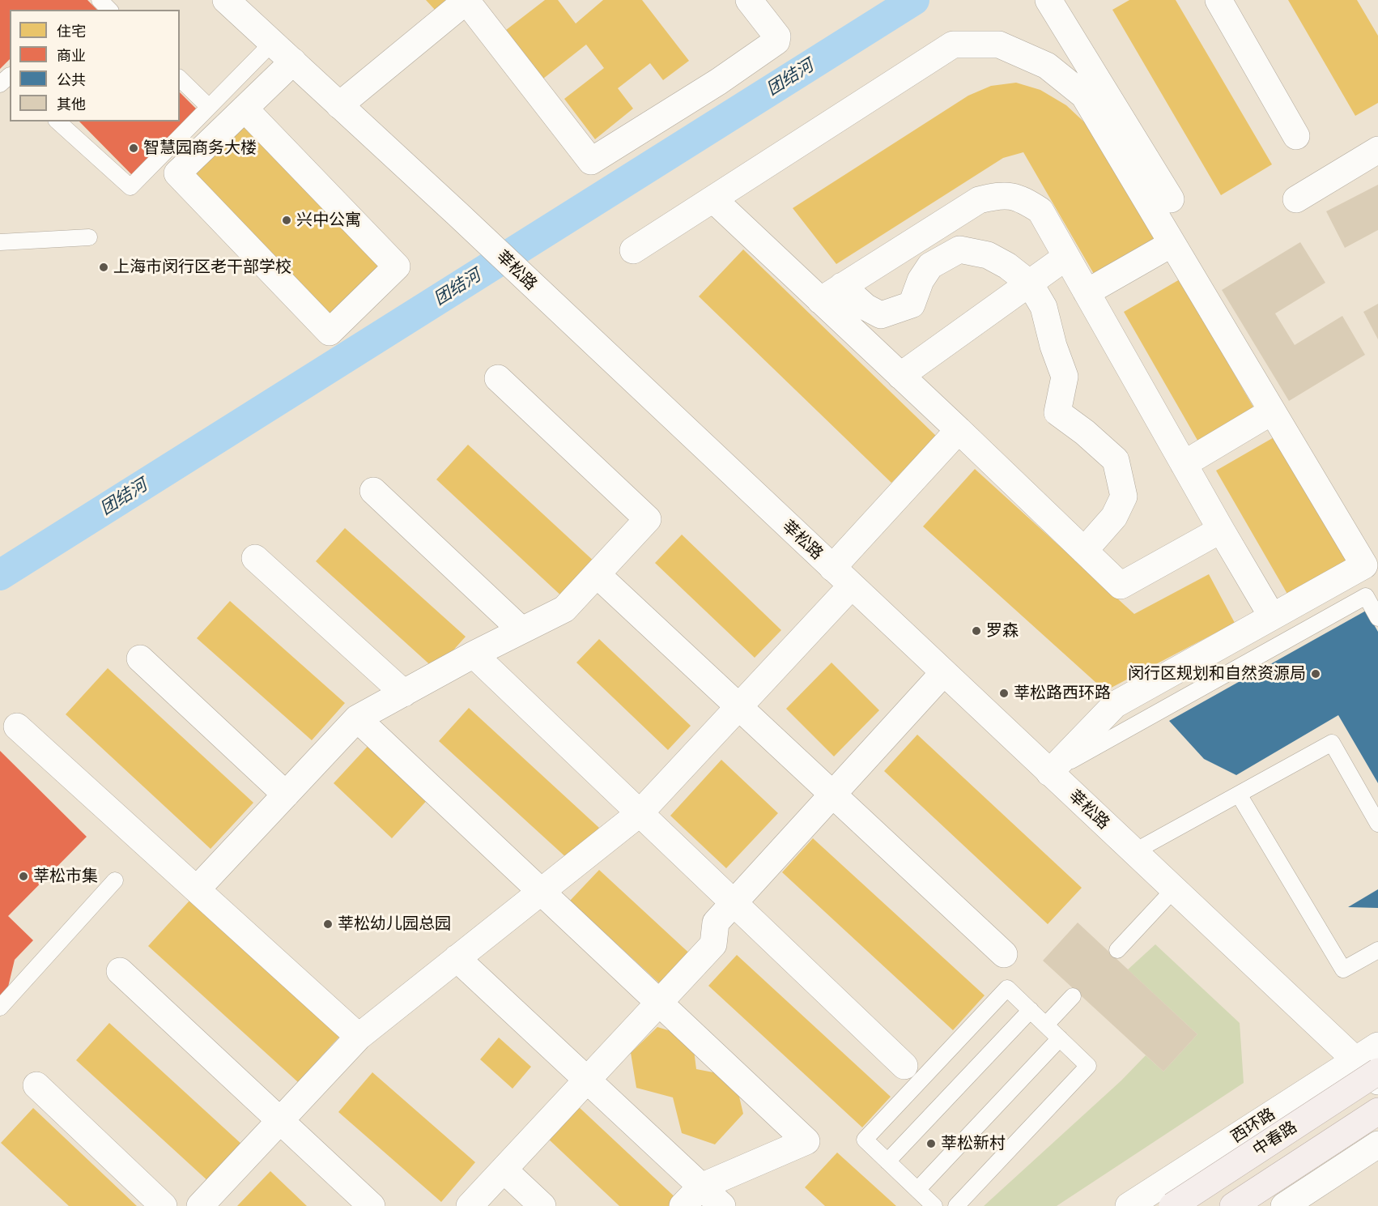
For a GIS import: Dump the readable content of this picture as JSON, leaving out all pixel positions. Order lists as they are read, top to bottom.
{
  "streets": {
    "main road": ["中春路"],
    "street": ["莘松路", "西环路"]
  },
  "crossings": [
    ["莘松路", "西环路"],
    ["莘松路", "中春路"],
    ["西环路", "中春路"]
  ],
  "water": ["团结河"],
  "places": [
    "智慧园商务大楼",
    "兴中公寓",
    "上海市闵行区老干部学校",
    "罗森",
    "闵行区规划和自然资源局",
    "莘松路西环路",
    "莘松市集",
    "莘松幼儿园总园",
    "莘松新村"
  ],
  "legend": [
    "住宅",
    "商业",
    "公共",
    "其他"
  ]
}
